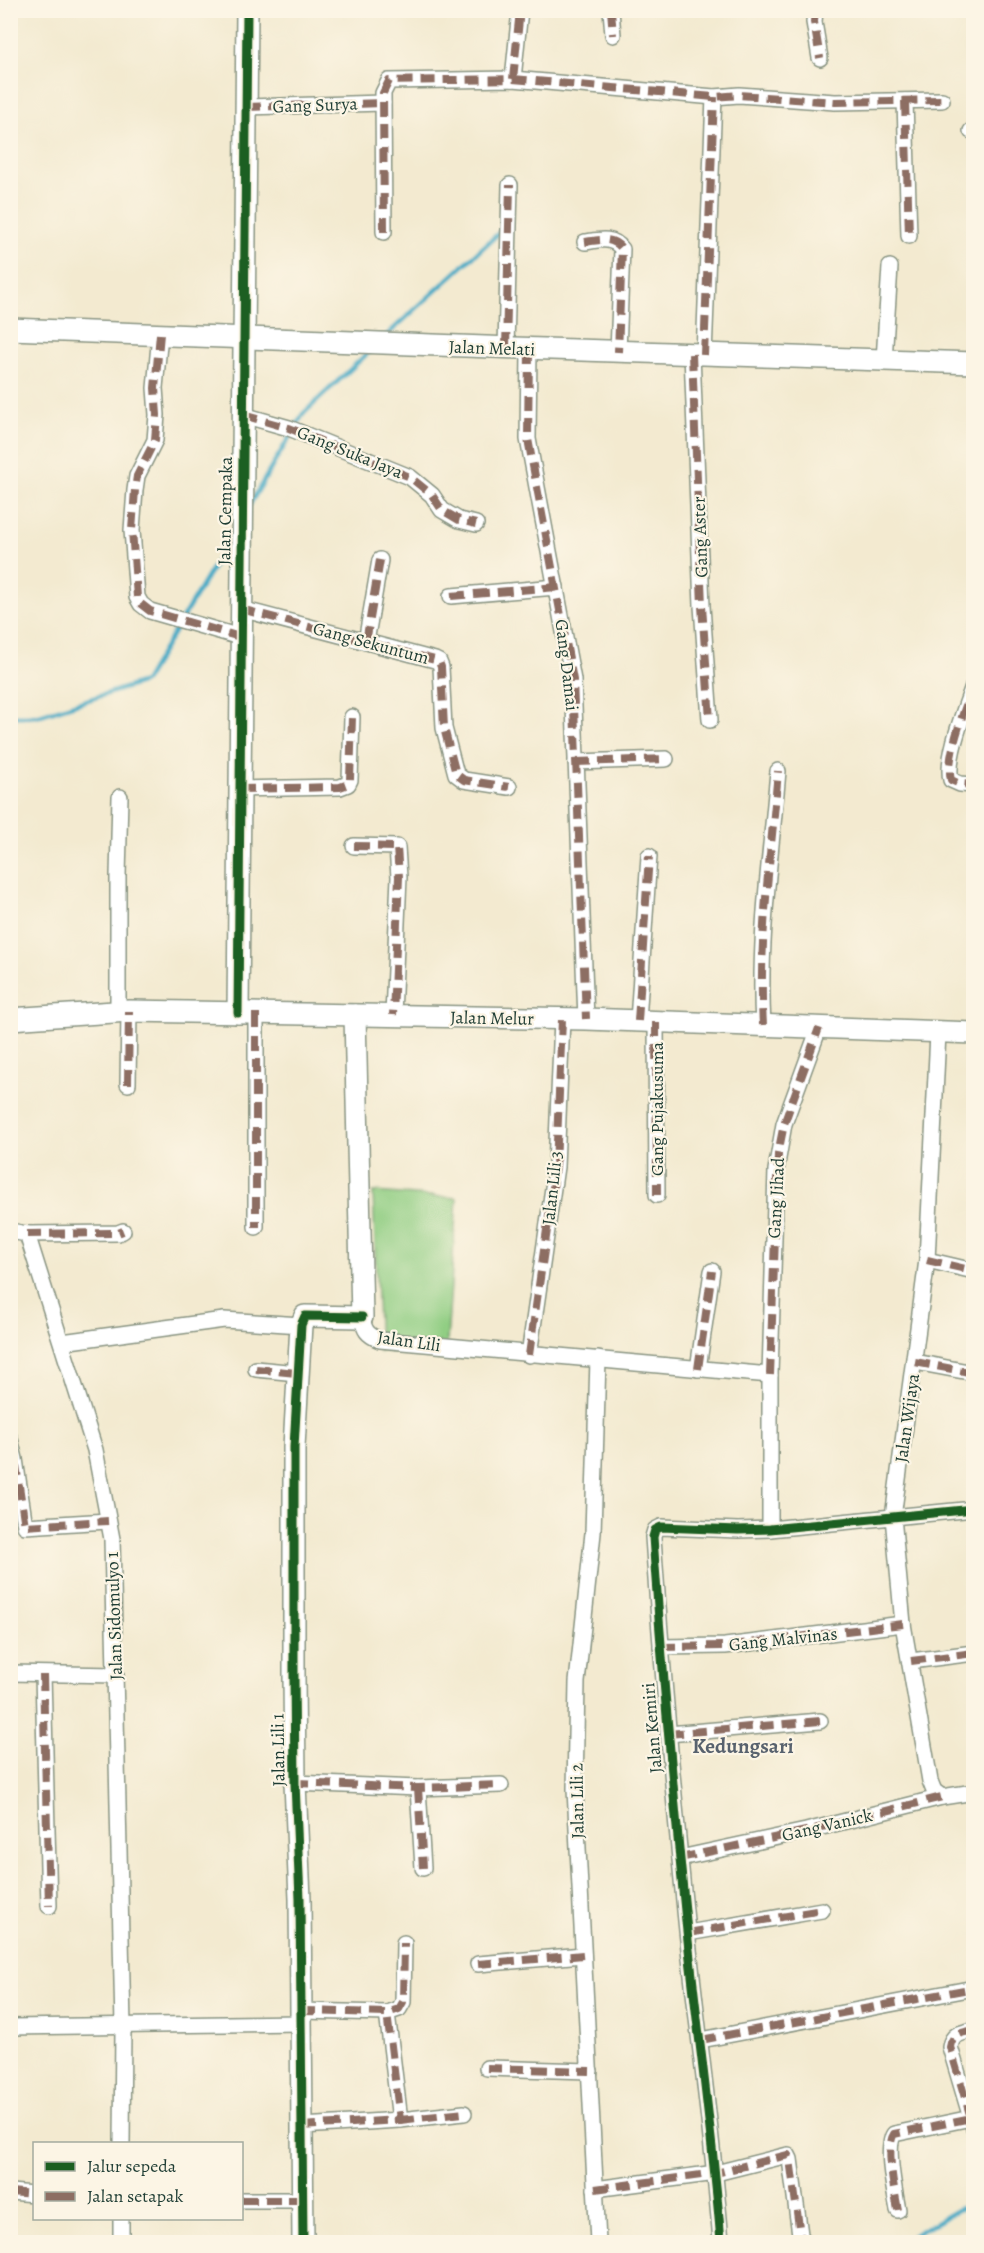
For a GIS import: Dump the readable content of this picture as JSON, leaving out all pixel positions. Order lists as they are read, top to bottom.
{
  "streets": {
    "street": [
      "Gang Surya",
      "Jalan Melati",
      "Gang Suka Jaya",
      "Jalan Cempaka",
      "Gang Aster",
      "Gang Sekuntum",
      "Gang Damai",
      "Jalan Melur",
      "Gang Pujakusuma",
      "Jalan Lili 3",
      "Gang Jihad",
      "Jalan Lili",
      "Jalan Wijaya",
      "Jalan Sidomulyo 1",
      "Gang Malvinas",
      "Jalan Kemiri",
      "Jalan Lili 1",
      "Jalan Lili 2",
      "Gang Vanick"
    ]
  },
  "crossings": [
    ["Gang Surya", "Jalan Cempaka"],
    ["Jalan Melati", "Jalan Cempaka"],
    ["Jalan Melati", "Gang Aster"],
    ["Jalan Melati", "Gang Damai"],
    ["Gang Suka Jaya", "Jalan Cempaka"],
    ["Jalan Cempaka", "Gang Sekuntum"],
    ["Jalan Cempaka", "Jalan Melur"],
    ["Gang Damai", "Jalan Melur"],
    ["Jalan Melur", "Gang Pujakusuma"],
    ["Jalan Melur", "Jalan Lili 3"],
    ["Jalan Melur", "Gang Jihad"],
    ["Jalan Melur", "Jalan Lili"],
    ["Jalan Melur", "Jalan Wijaya"],
    ["Jalan Lili 3", "Jalan Lili"],
    ["Gang Jihad", "Jalan Lili"],
    ["Gang Jihad", "Jalan Kemiri"],
    ["Jalan Lili", "Jalan Lili 2"],
    ["Jalan Wijaya", "Gang Malvinas"],
    ["Jalan Wijaya", "Jalan Kemiri"],
    ["Jalan Wijaya", "Gang Vanick"],
    ["Gang Malvinas", "Jalan Kemiri"],
    ["Jalan Kemiri", "Gang Vanick"]
  ],
  "districts": ["Kedungsari"],
  "legend": ["Jalur sepeda", "Jalan setapak"]
}
